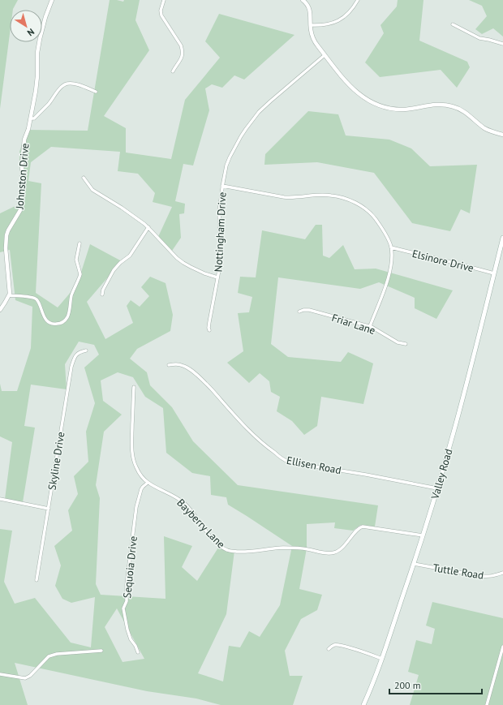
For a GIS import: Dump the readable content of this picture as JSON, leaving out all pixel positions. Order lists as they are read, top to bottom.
{
  "streets": {
    "main road": ["Valley Road"],
    "street": [
      "Johnston Drive",
      "Nottingham Drive",
      "Elsinore Drive",
      "Friar Lane",
      "Skyline Drive",
      "Ellisen Road",
      "Bayberry Lane",
      "Sequoia Drive",
      "Tuttle Road"
    ]
  },
  "crossings": [
    ["Elsinore Drive", "Valley Road"],
    ["Ellisen Road", "Valley Road"],
    ["Valley Road", "Bayberry Lane"],
    ["Valley Road", "Tuttle Road"],
    ["Bayberry Lane", "Sequoia Drive"]
  ],
  "scale_bar": "200 m",
  "north": "bottom right"
}
